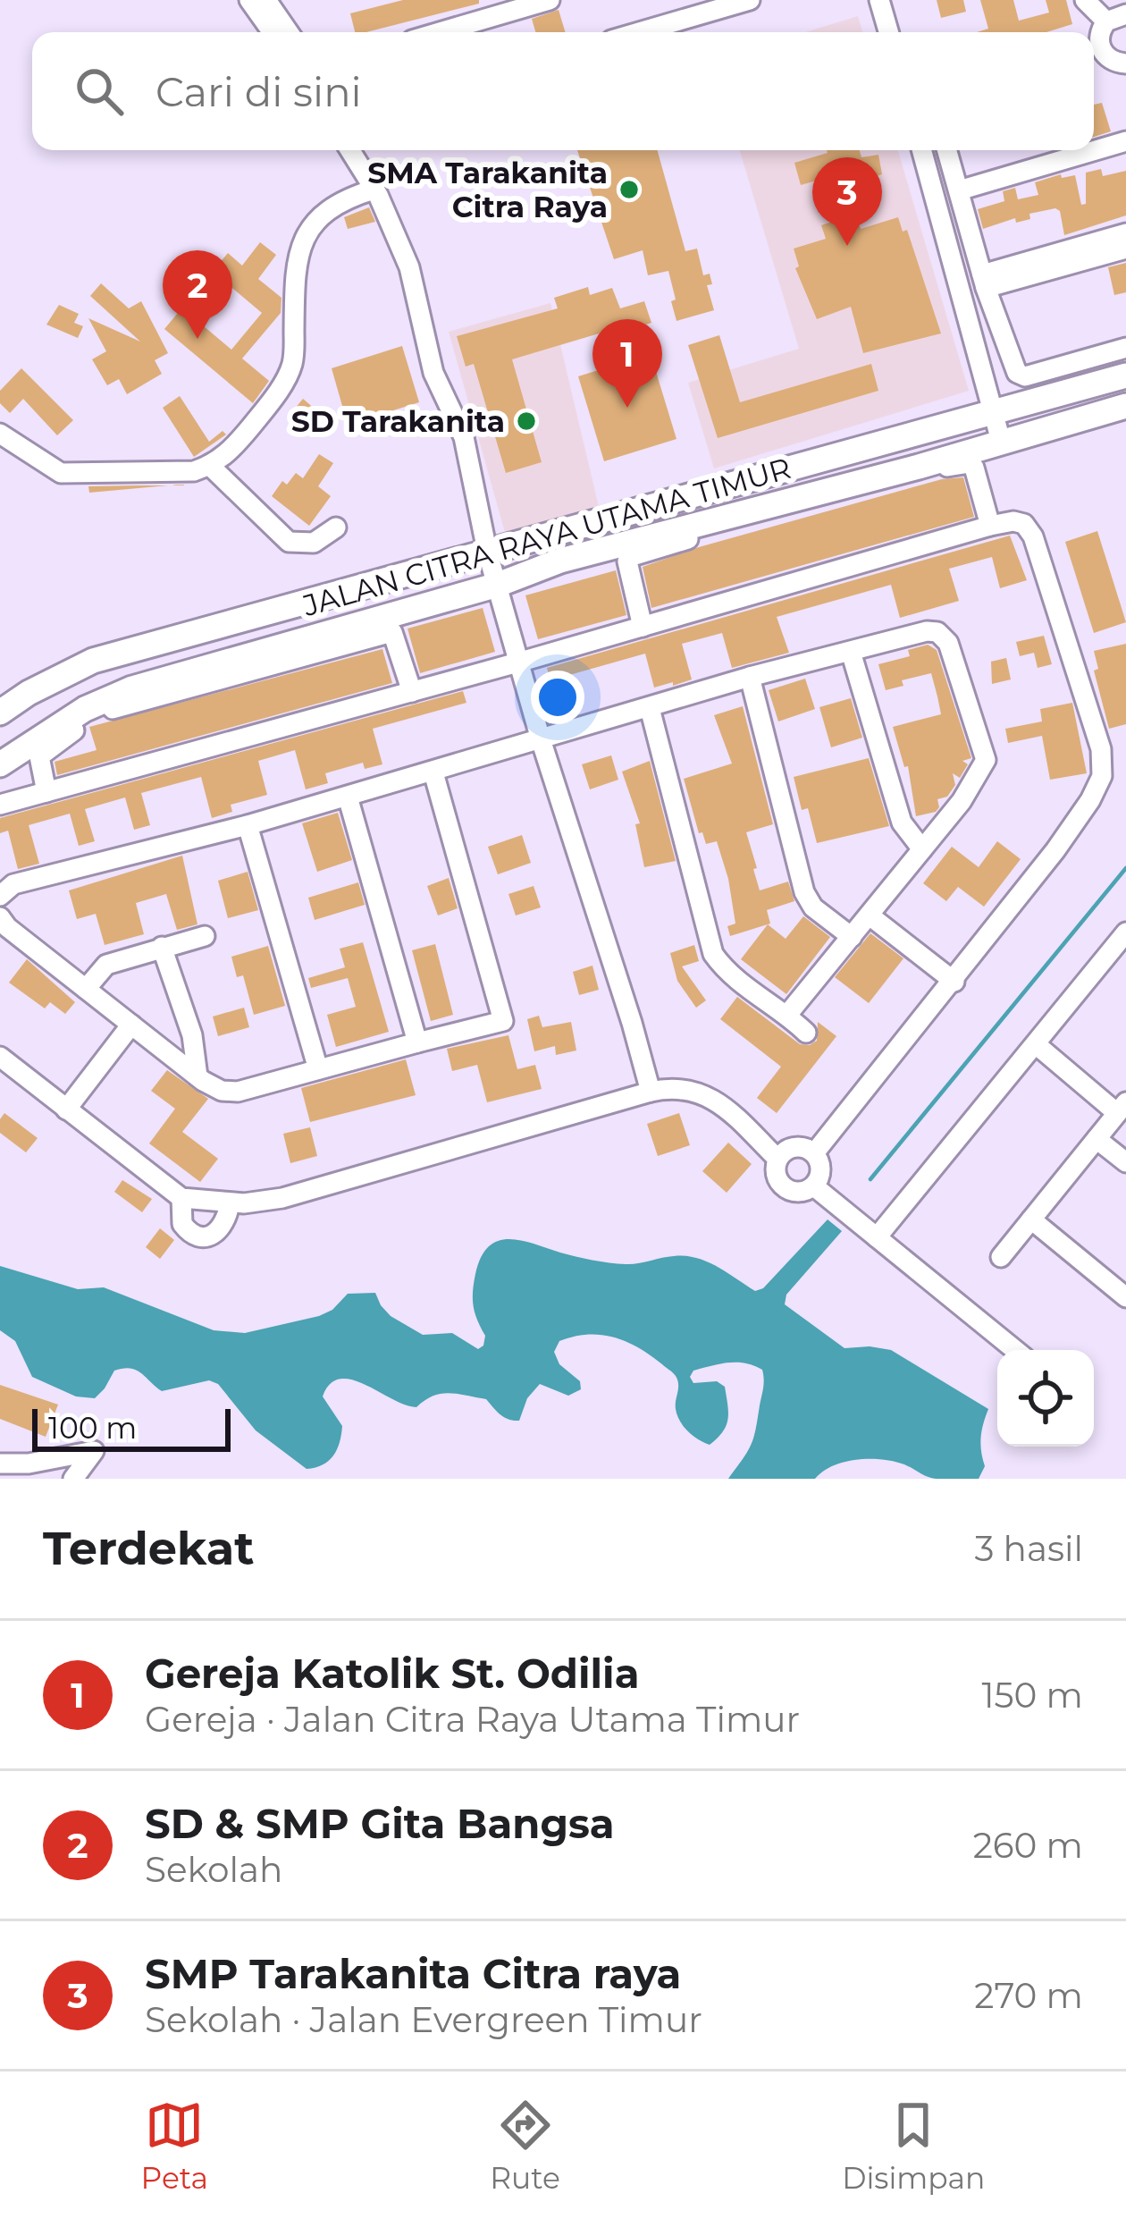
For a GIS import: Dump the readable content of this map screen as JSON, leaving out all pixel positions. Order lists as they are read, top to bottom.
{
  "streets": {
    "main road": ["JALAN CITRA RAYA UTAMA TIMUR"]
  },
  "places": ["SMA Tarakanita Citra Raya", "SD Tarakanita"],
  "scale_bar": "100 m",
  "page": {
    "search": "Cari di sini",
    "pins": ["3", "2", "1"],
    "scale": "100 m",
    "heading": ["Terdekat", "3 hasil"],
    "list": [
      {
        "mark": "1",
        "name": "Gereja Katolik St. Odilia",
        "note": "Gereja · Jalan Citra Raya Utama Timur",
        "value": "150 m"
      },
      {
        "mark": "2",
        "name": "SD & SMP Gita Bangsa",
        "note": "Sekolah",
        "value": "260 m"
      },
      {
        "mark": "3",
        "name": "SMP Tarakanita Citra raya",
        "note": "Sekolah · Jalan Evergreen Timur",
        "value": "270 m"
      }
    ],
    "nav": ["Peta", "Rute", "Disimpan"]
  }
}
